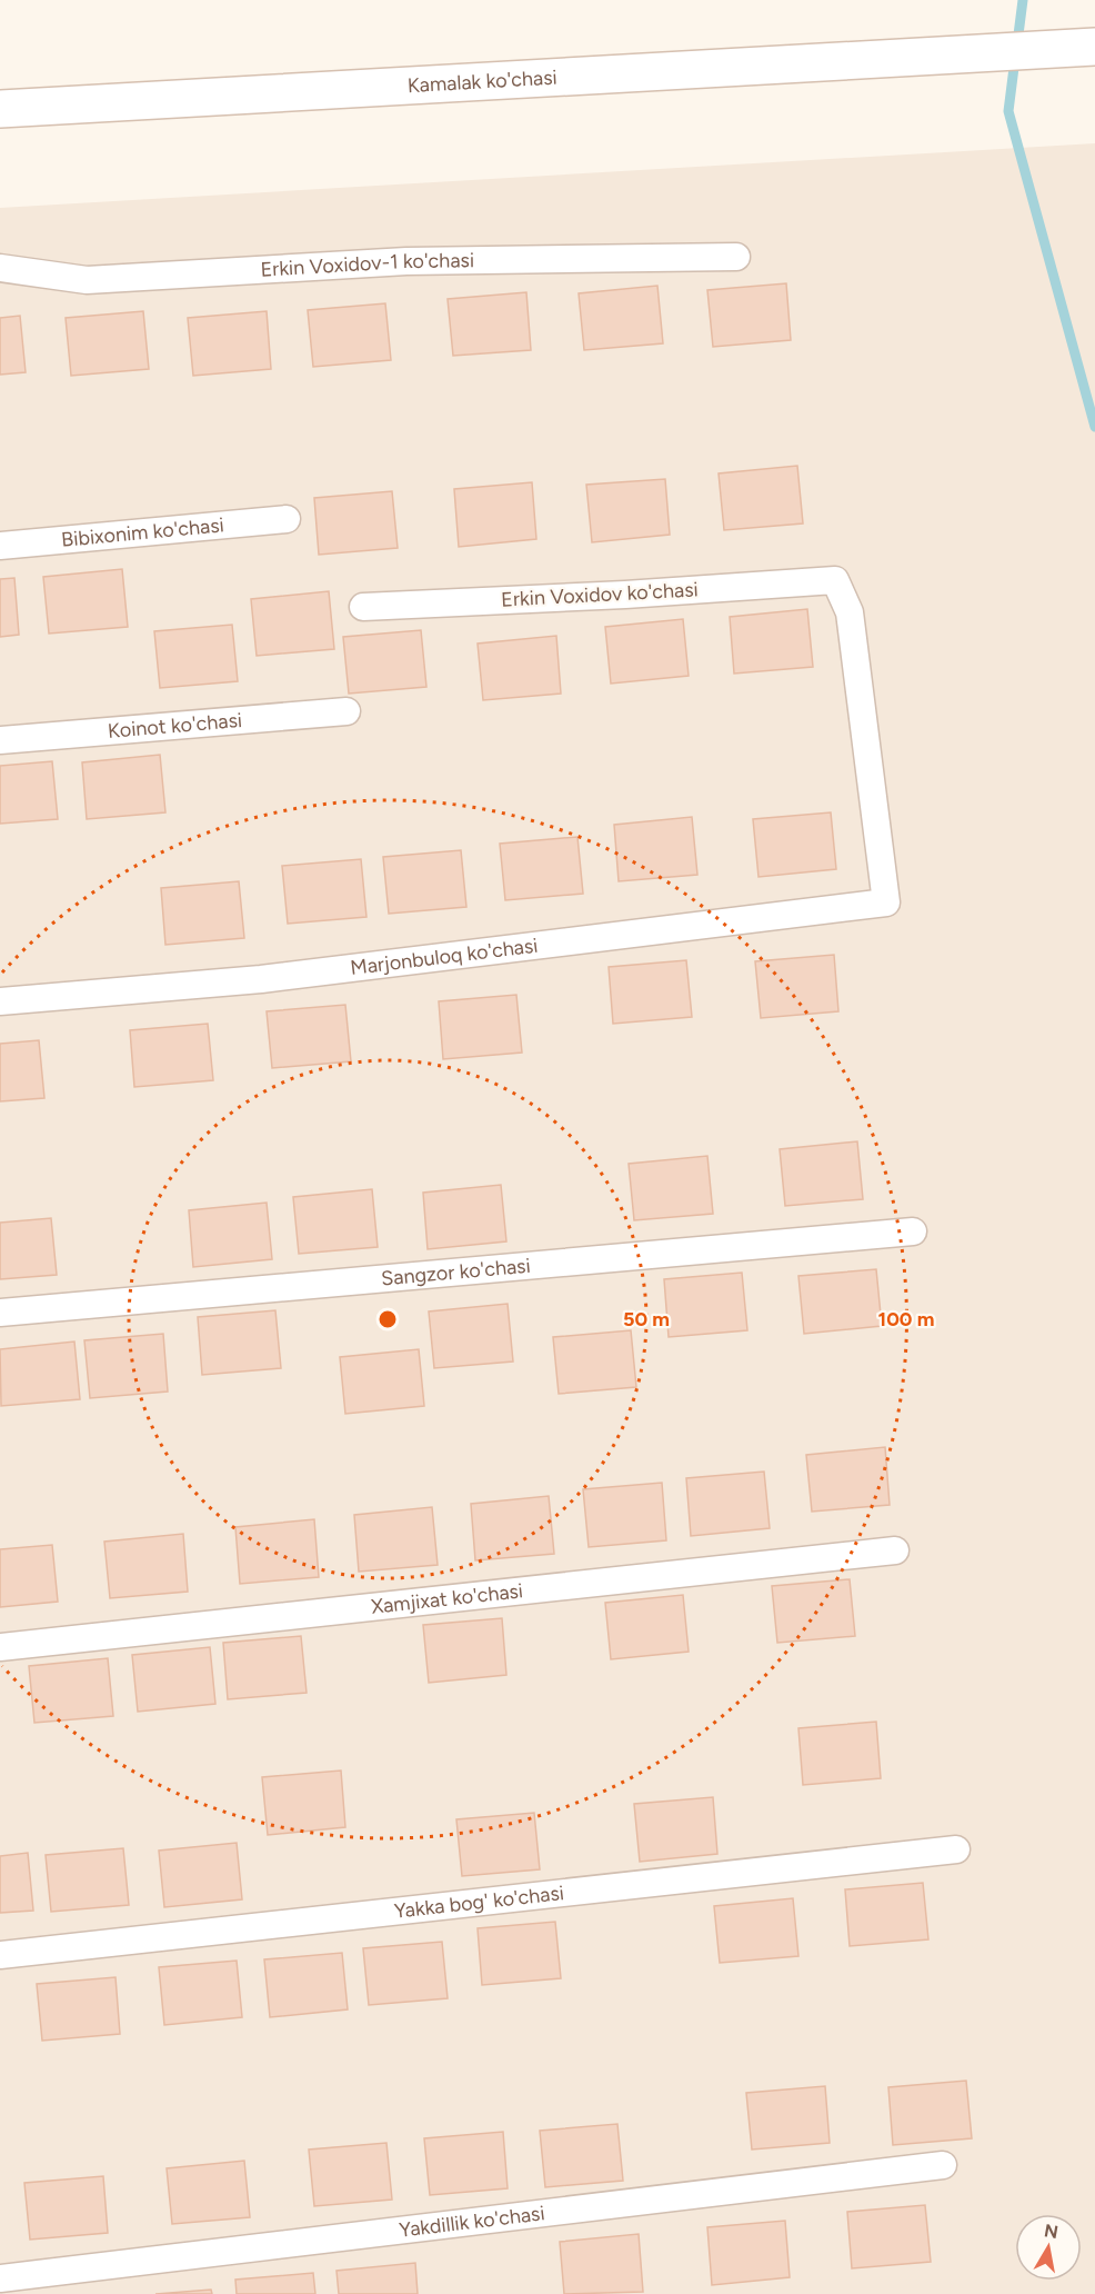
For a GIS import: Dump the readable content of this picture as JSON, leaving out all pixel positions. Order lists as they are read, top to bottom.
{
  "streets": {
    "main road": ["Kamalak ko'chasi"],
    "street": [
      "Erkin Voxidov-1 ko'chasi",
      "Bibixonim ko'chasi",
      "Erkin Voxidov ko'chasi",
      "Koinot ko'chasi",
      "Marjonbuloq ko'chasi",
      "Sangzor ko'chasi",
      "Xamjixat ko'chasi",
      "Yakka bog' ko'chasi",
      "Yakdillik ko'chasi"
    ]
  },
  "crossings": [
    ["Erkin Voxidov ko'chasi", "Marjonbuloq ko'chasi"]
  ],
  "north": "top",
  "rings": ["50 m", "100 m"]
}
